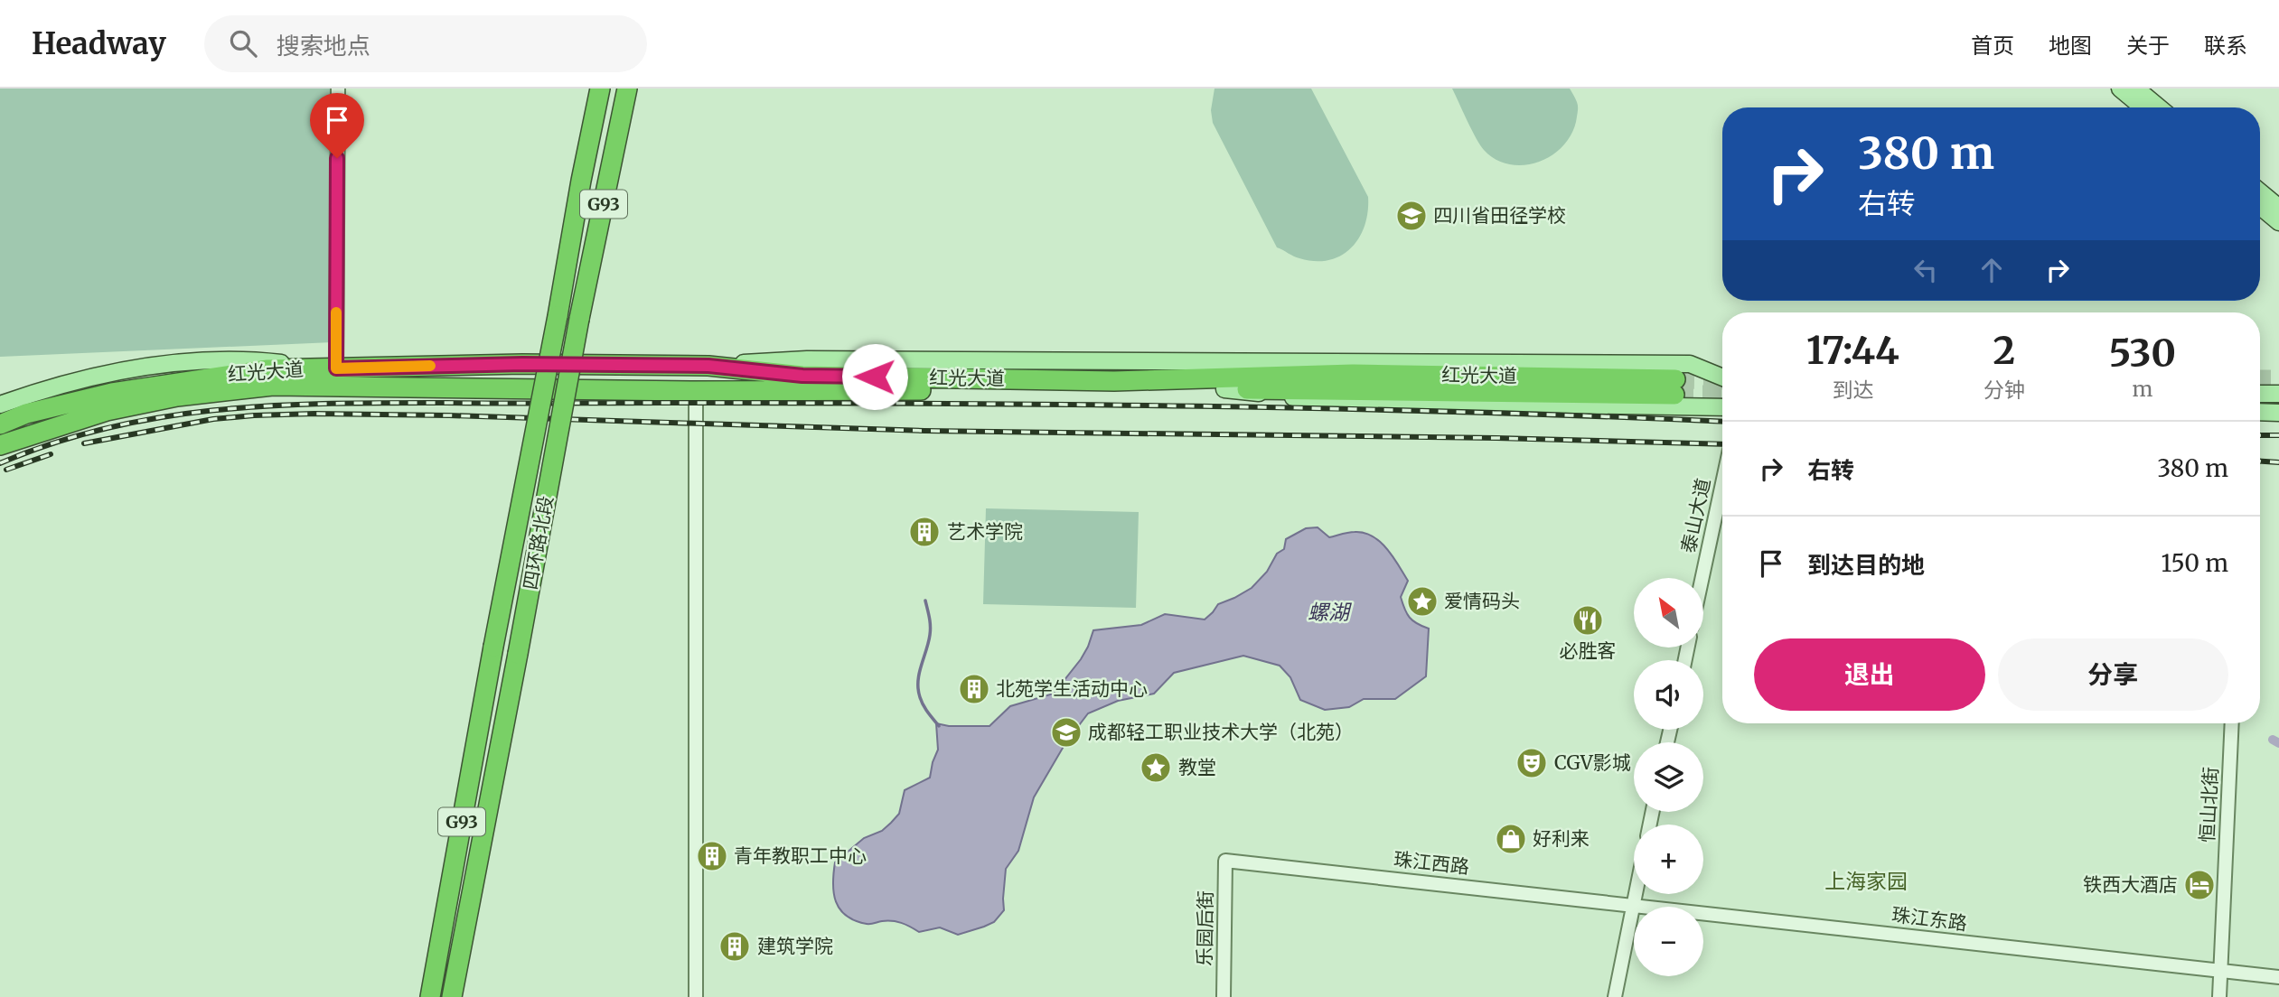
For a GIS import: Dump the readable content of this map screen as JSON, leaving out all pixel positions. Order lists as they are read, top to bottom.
{
  "streets": {
    "highway": ["G93", "红光大道", "四环路北段"],
    "street": [
      "泰山大道",
      "恒山北街",
      "珠江西路",
      "珠江东路",
      "乐园后街"
    ]
  },
  "crossings": [
    ["恒山北街", "珠江东路"],
    ["珠江西路", "珠江东路"],
    ["珠江西路", "乐园后街"]
  ],
  "districts": ["上海家园"],
  "water": ["螺湖"],
  "places": {
    "school or university": ["四川省田径学校", "成都轻工职业技术大学（北苑）"],
    "building": [
      "艺术学院",
      "北苑学生活动中心",
      "青年教职工中心",
      "建筑学院"
    ],
    "place": ["爱情码头", "教堂"],
    "restaurant": ["必胜客"],
    "theatre": ["CGV影城"],
    "shop": ["好利来"],
    "hotel": ["铁西大酒店"]
  },
  "north": "top left",
  "page": {
    "header": "Headway",
    "search": "搜索地点",
    "nav": [
      "首页",
      "地图",
      "关于",
      "联系"
    ],
    "turn": ["380 m", "右转"],
    "eta": [
      "17:44",
      "到达",
      "2",
      "分钟",
      "530",
      "m"
    ],
    "list": [
      {
        "name": "右转",
        "value": "380 m"
      },
      {
        "name": "到达目的地",
        "value": "150 m"
      }
    ],
    "map_buttons": ["+", "−"],
    "buttons": ["退出", "分享"]
  }
}
